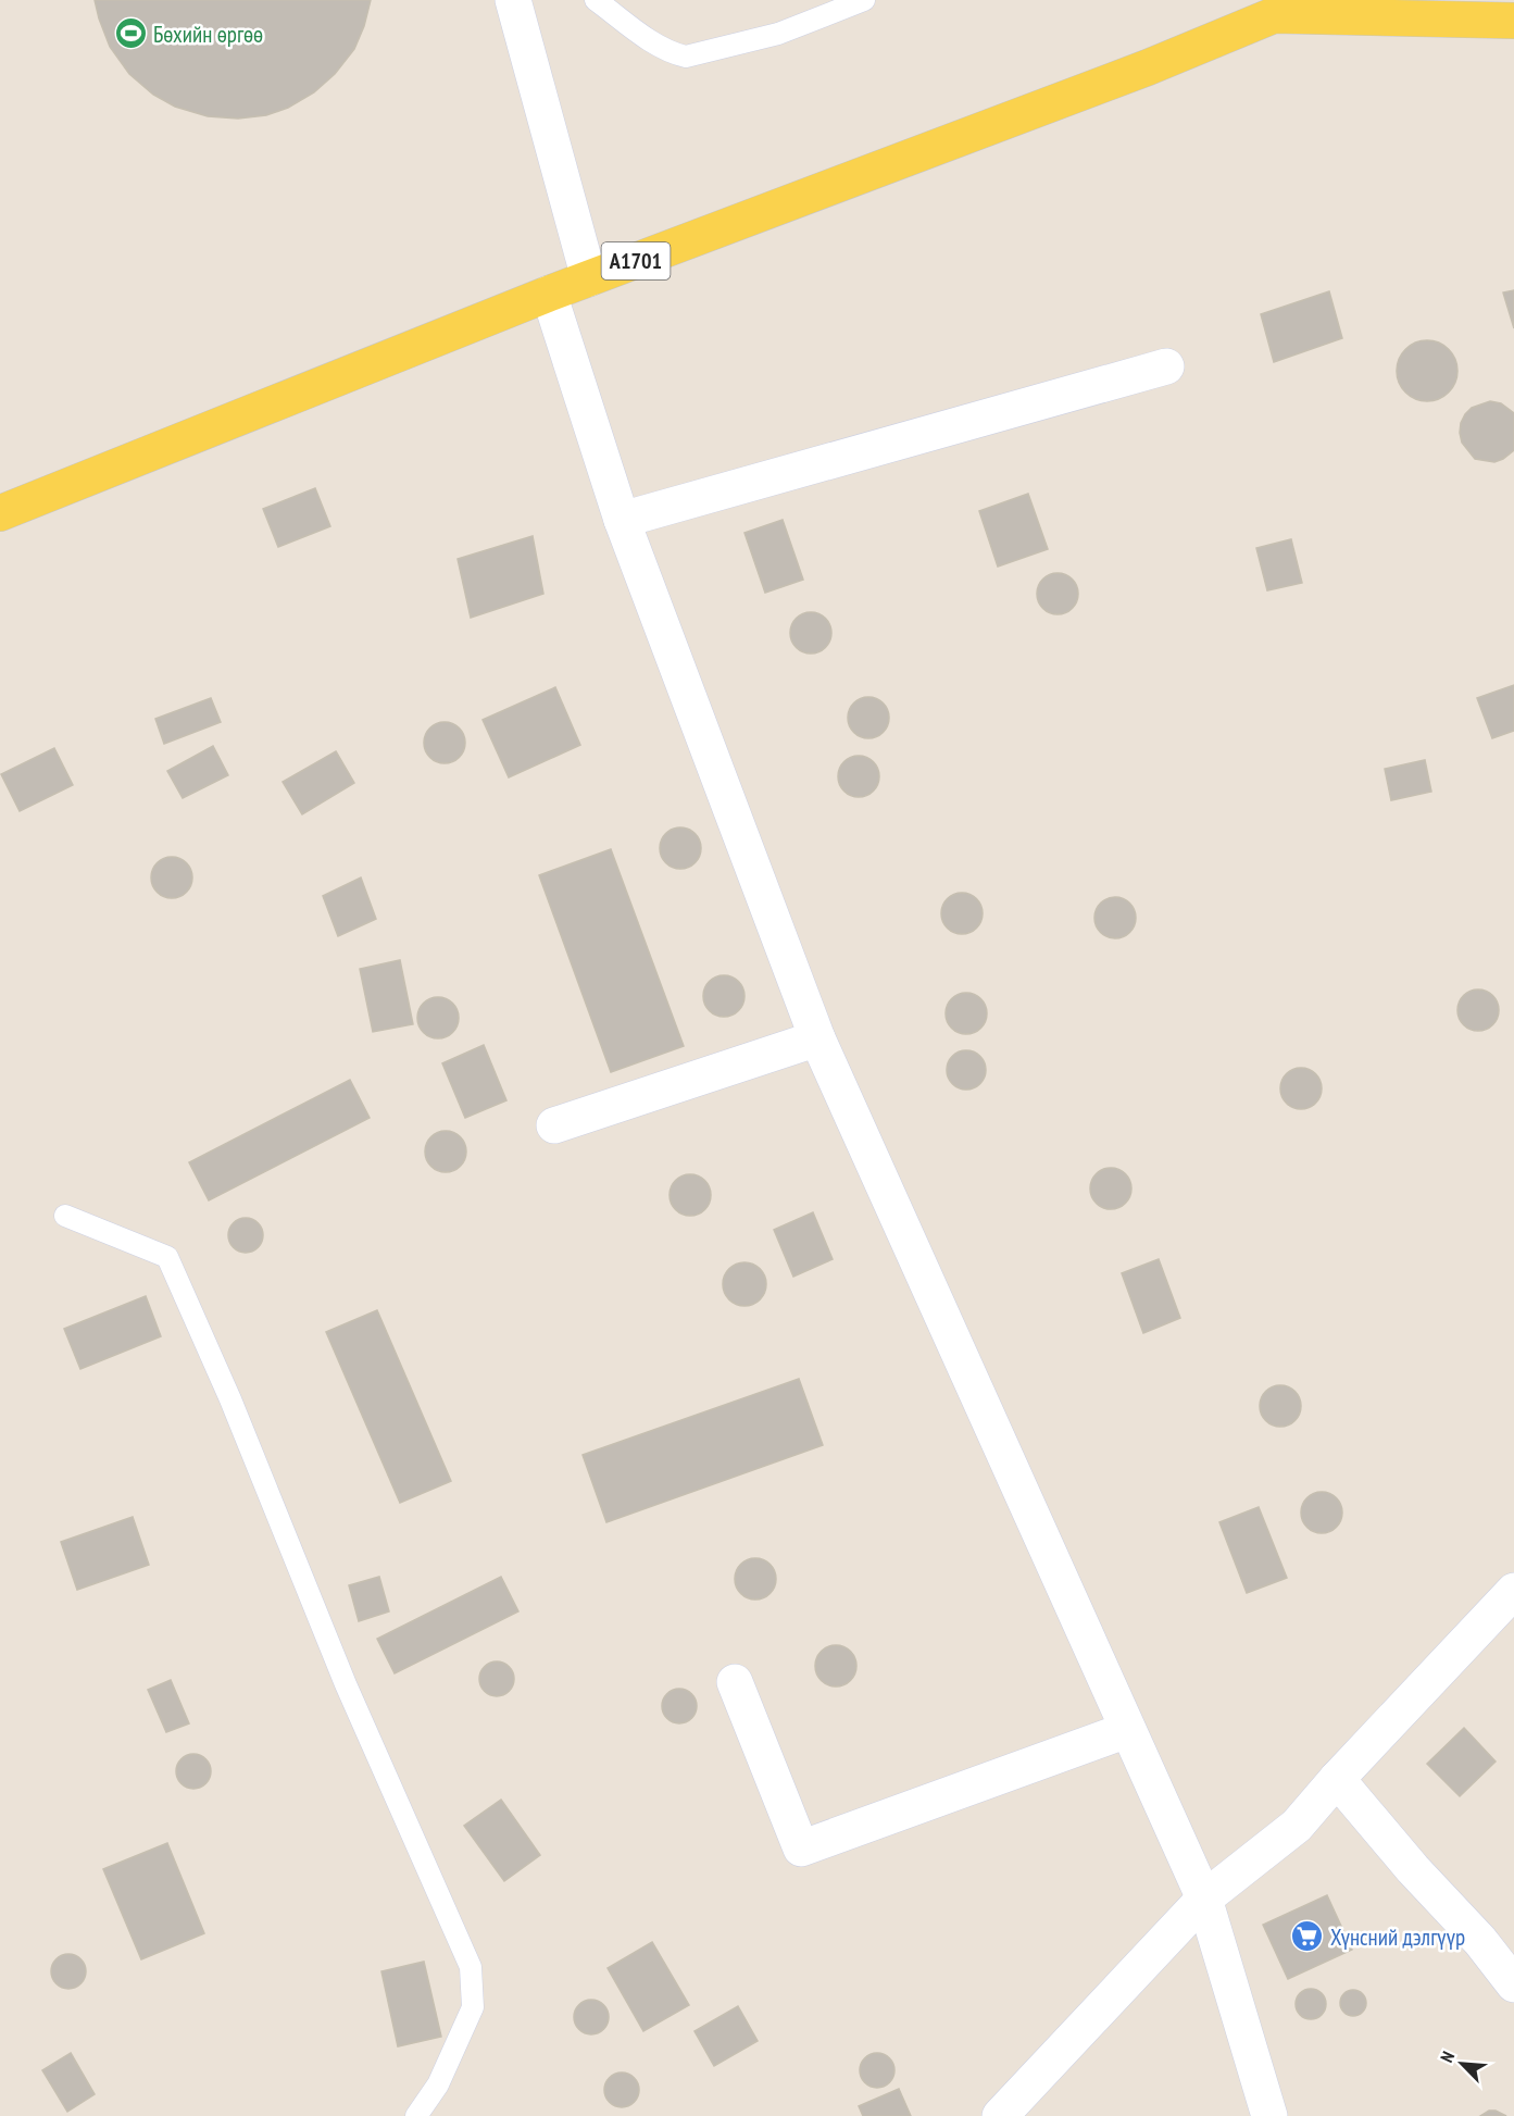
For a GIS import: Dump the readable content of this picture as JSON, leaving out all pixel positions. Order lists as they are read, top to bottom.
{
  "streets": {
    "main road": ["A1701"]
  },
  "places": {
    "sports": ["Бөхийн өргөө"],
    "supermarket": ["Хүнсний дэлгүүр"]
  },
  "north": "top left"
}
